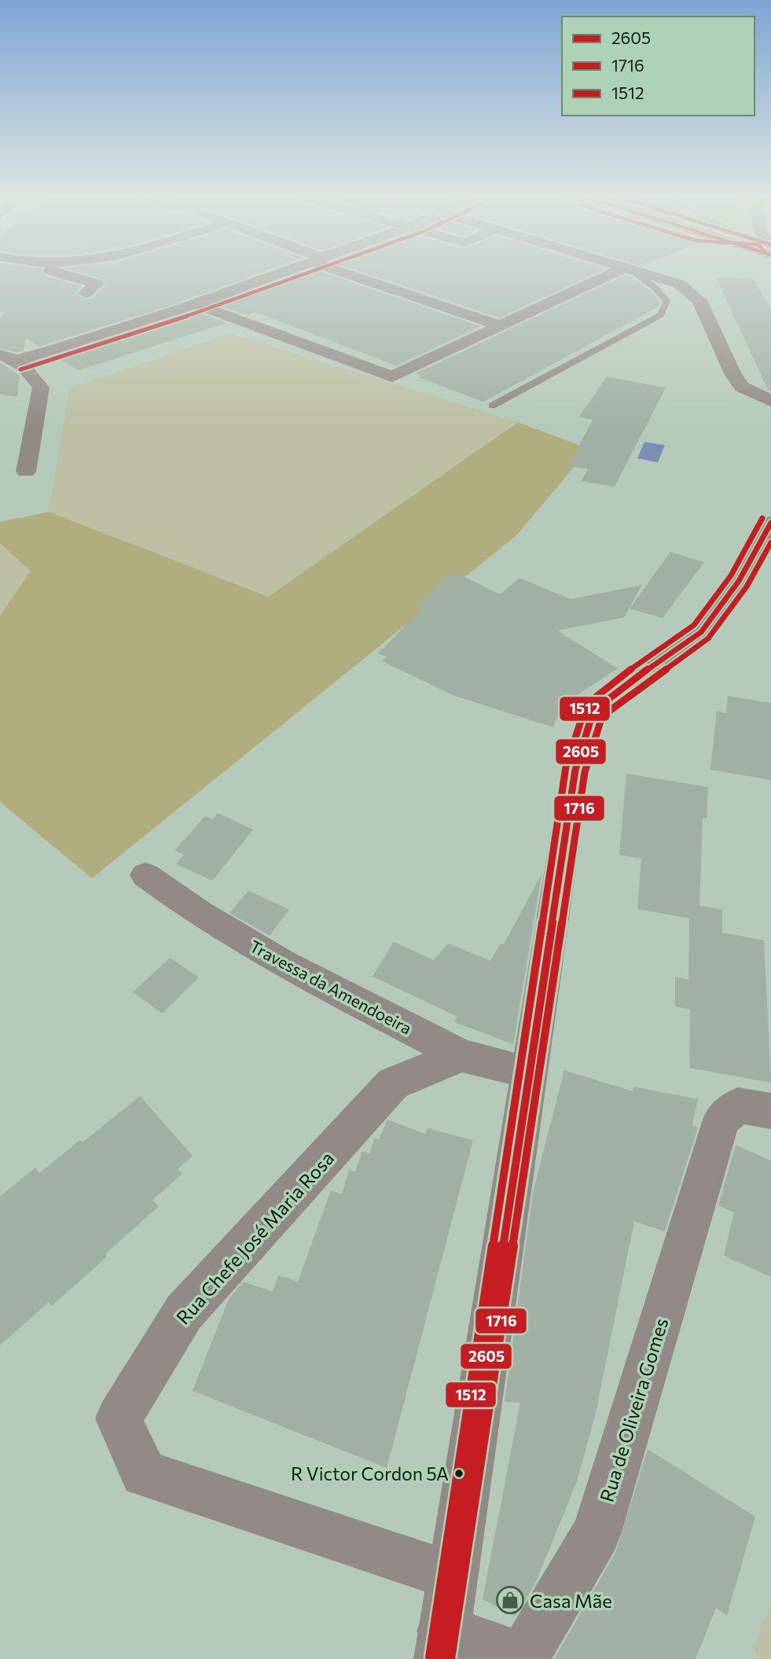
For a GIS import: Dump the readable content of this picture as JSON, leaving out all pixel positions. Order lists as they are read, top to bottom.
{
  "streets": {
    "street": ["Travessa da Amendoeira", "Rua Chefe José Maria Rosa", "Rua de Oliveira Gomes"]
  },
  "crossings": [
    ["Travessa da Amendoeira", "Rua Chefe José Maria Rosa"]
  ],
  "places": {
    "other": ["R Victor Cordon 5A"],
    "shop": ["Casa Mãe"]
  },
  "lines": ["transit line 1716", "transit line 1512", "transit line 2605"],
  "legend": ["2605", "1716", "1512"]
}
